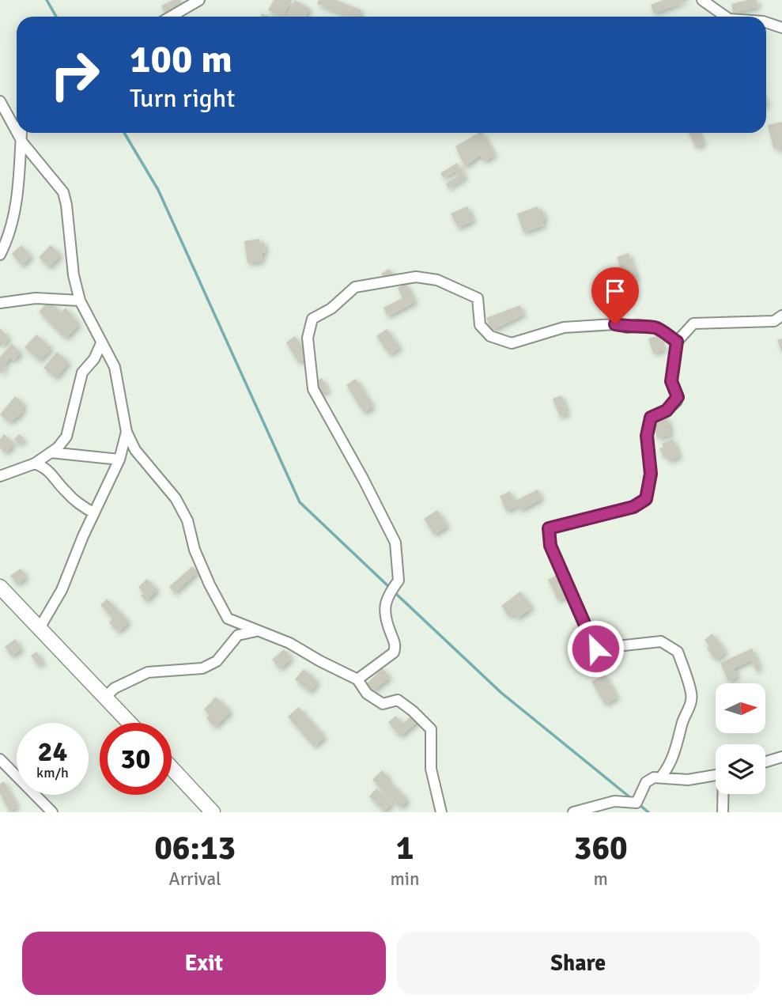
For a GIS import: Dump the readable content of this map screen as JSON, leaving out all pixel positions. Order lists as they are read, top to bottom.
{
  "north": "right",
  "page": {
    "turn": ["100 m", "Turn right"],
    "speed": "24 km/h",
    "limit": "30",
    "eta": [
      "06:13",
      "Arrival",
      "1",
      "min",
      "360",
      "m"
    ],
    "buttons": ["Exit", "Share"]
  }
}
